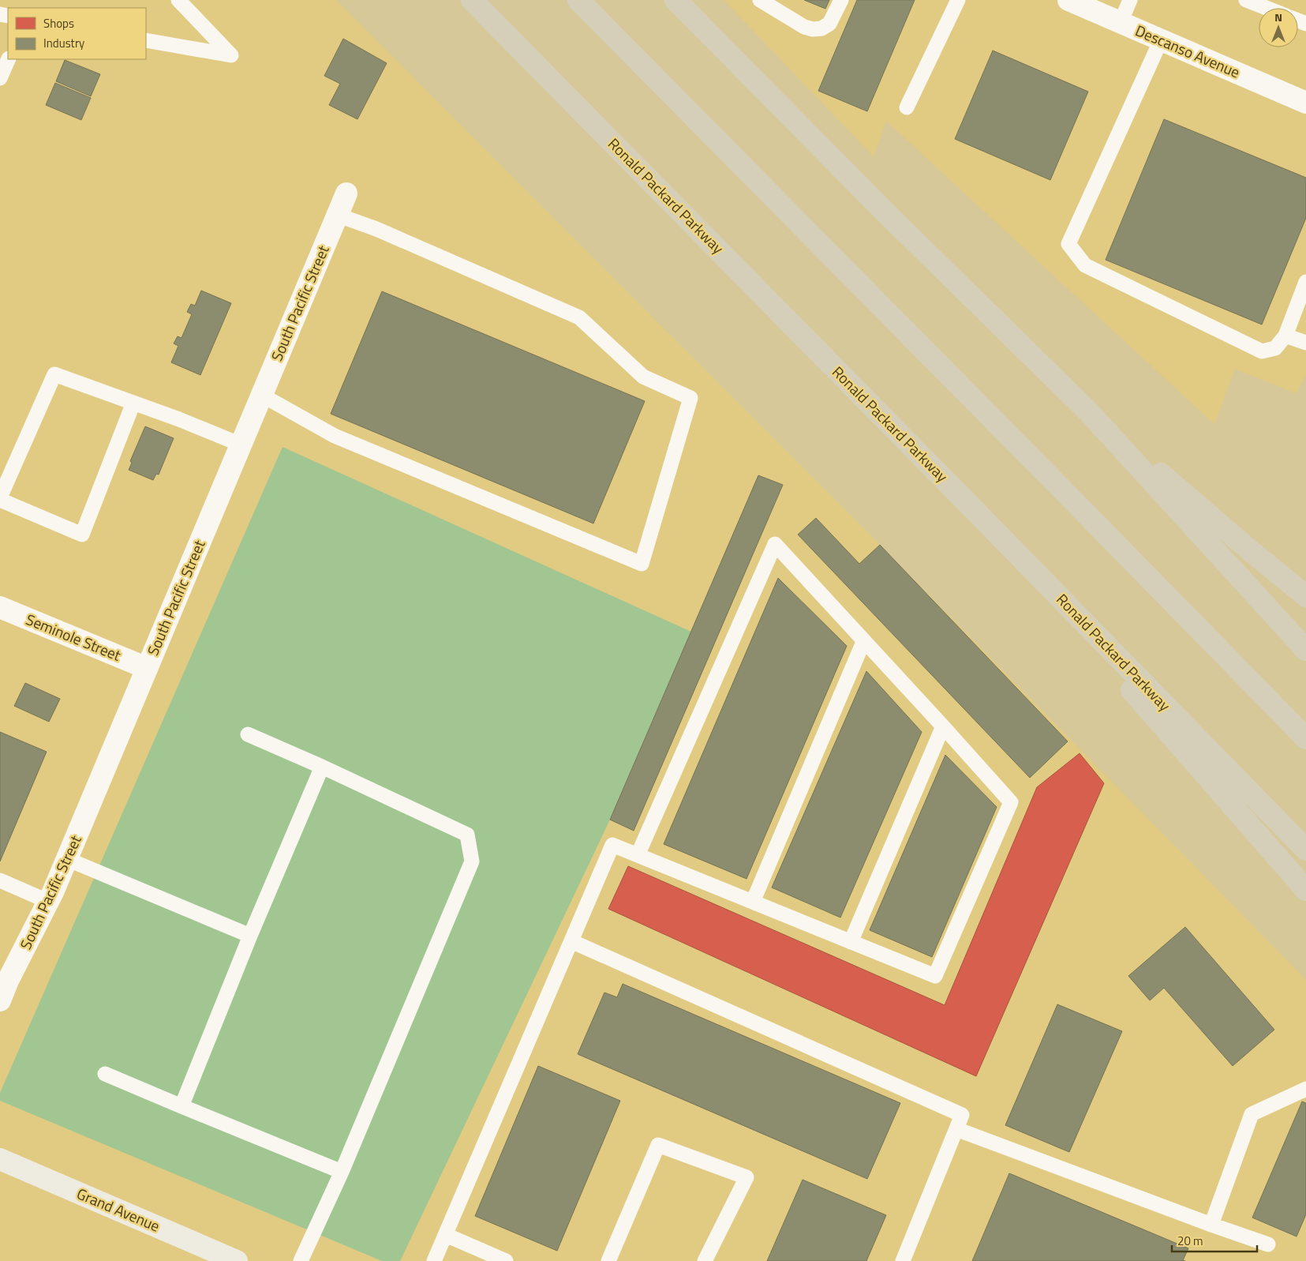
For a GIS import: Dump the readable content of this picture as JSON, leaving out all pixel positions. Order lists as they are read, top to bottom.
{
  "streets": {
    "highway": ["Ronald Packard Parkway"],
    "main road": ["Grand Avenue"],
    "street": ["Descanso Avenue", "South Pacific Street", "Seminole Street"]
  },
  "crossings": [
    ["South Pacific Street", "Seminole Street"]
  ],
  "legend": ["Shops", "Industry"],
  "scale_bar": "20 m",
  "north": "top"
}
